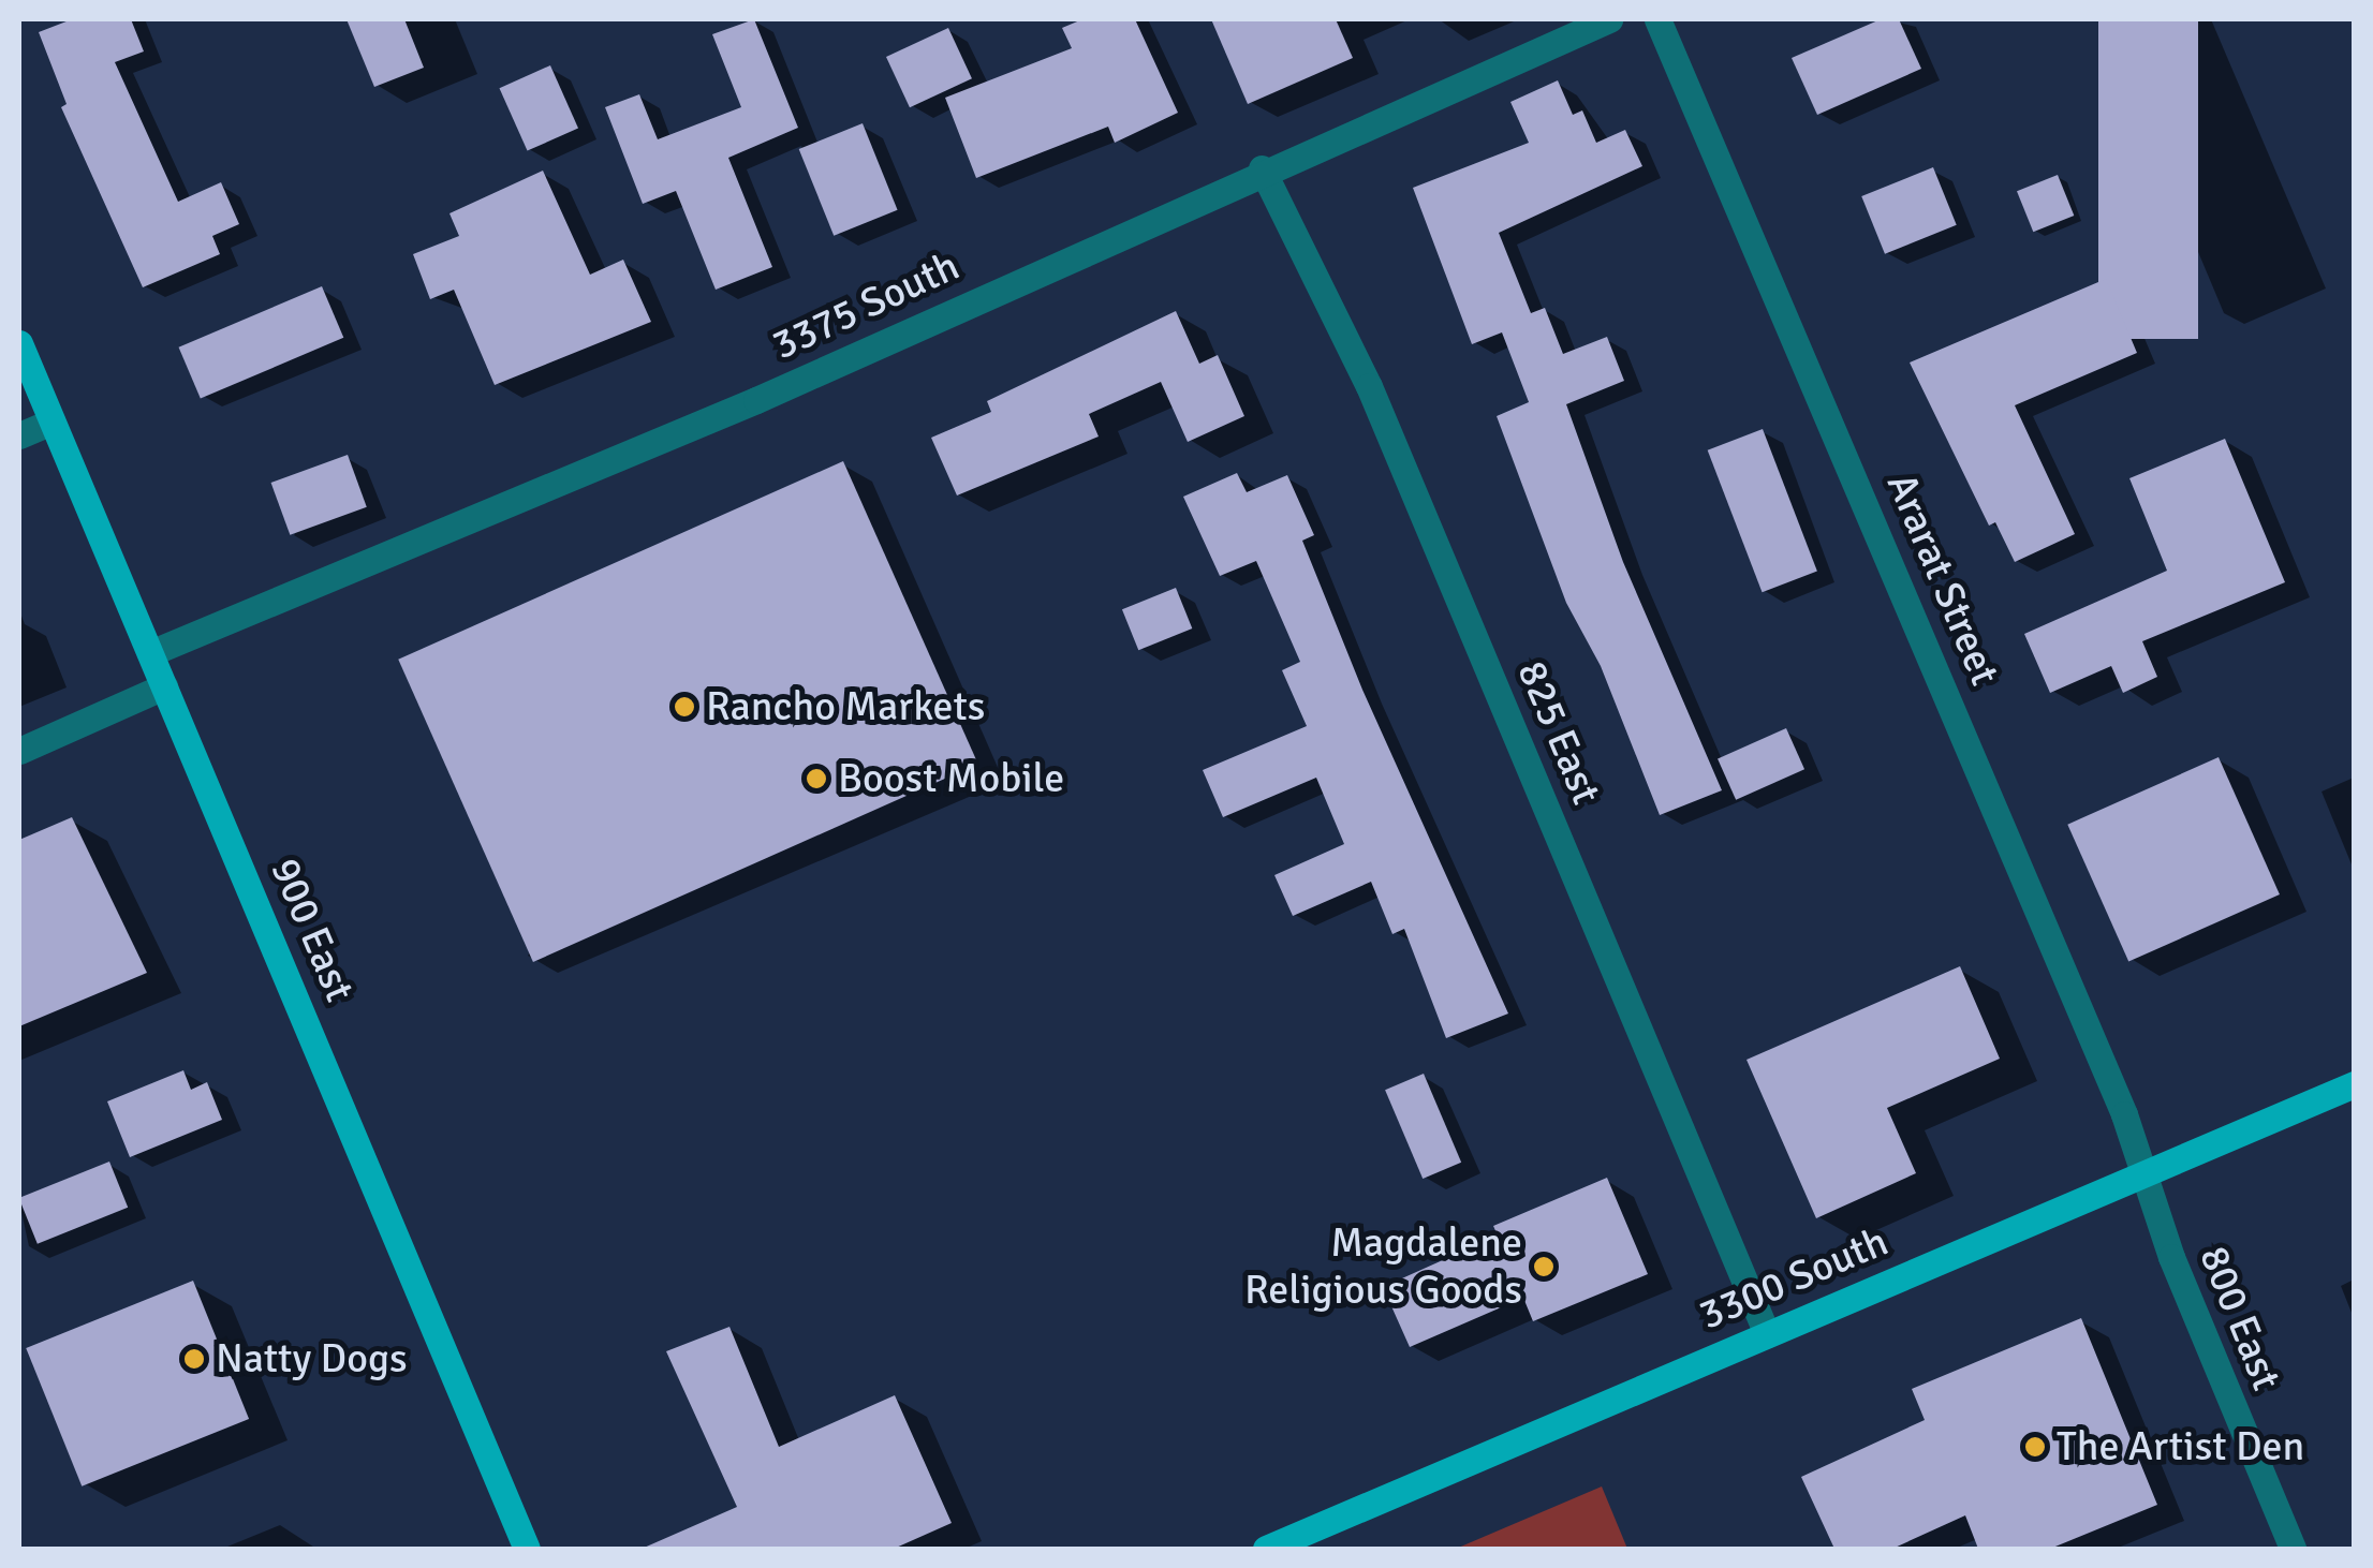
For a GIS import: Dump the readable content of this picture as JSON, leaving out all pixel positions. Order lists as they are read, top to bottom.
{
  "streets": {
    "main road": ["900 East", "3300 South"],
    "street": [
      "3375 South",
      "Ararat Street",
      "825 East",
      "800 East"
    ]
  },
  "crossings": [
    ["3375 South", "825 East"],
    ["3375 South", "900 East"],
    ["Ararat Street", "3300 South"],
    ["Ararat Street", "800 East"],
    ["825 East", "3300 South"],
    ["3300 South", "800 East"]
  ],
  "places": [
    "Rancho Markets",
    "Boost Mobile",
    "Magdalene Religious Goods",
    "Natty Dogs",
    "The Artist Den"
  ]
}
